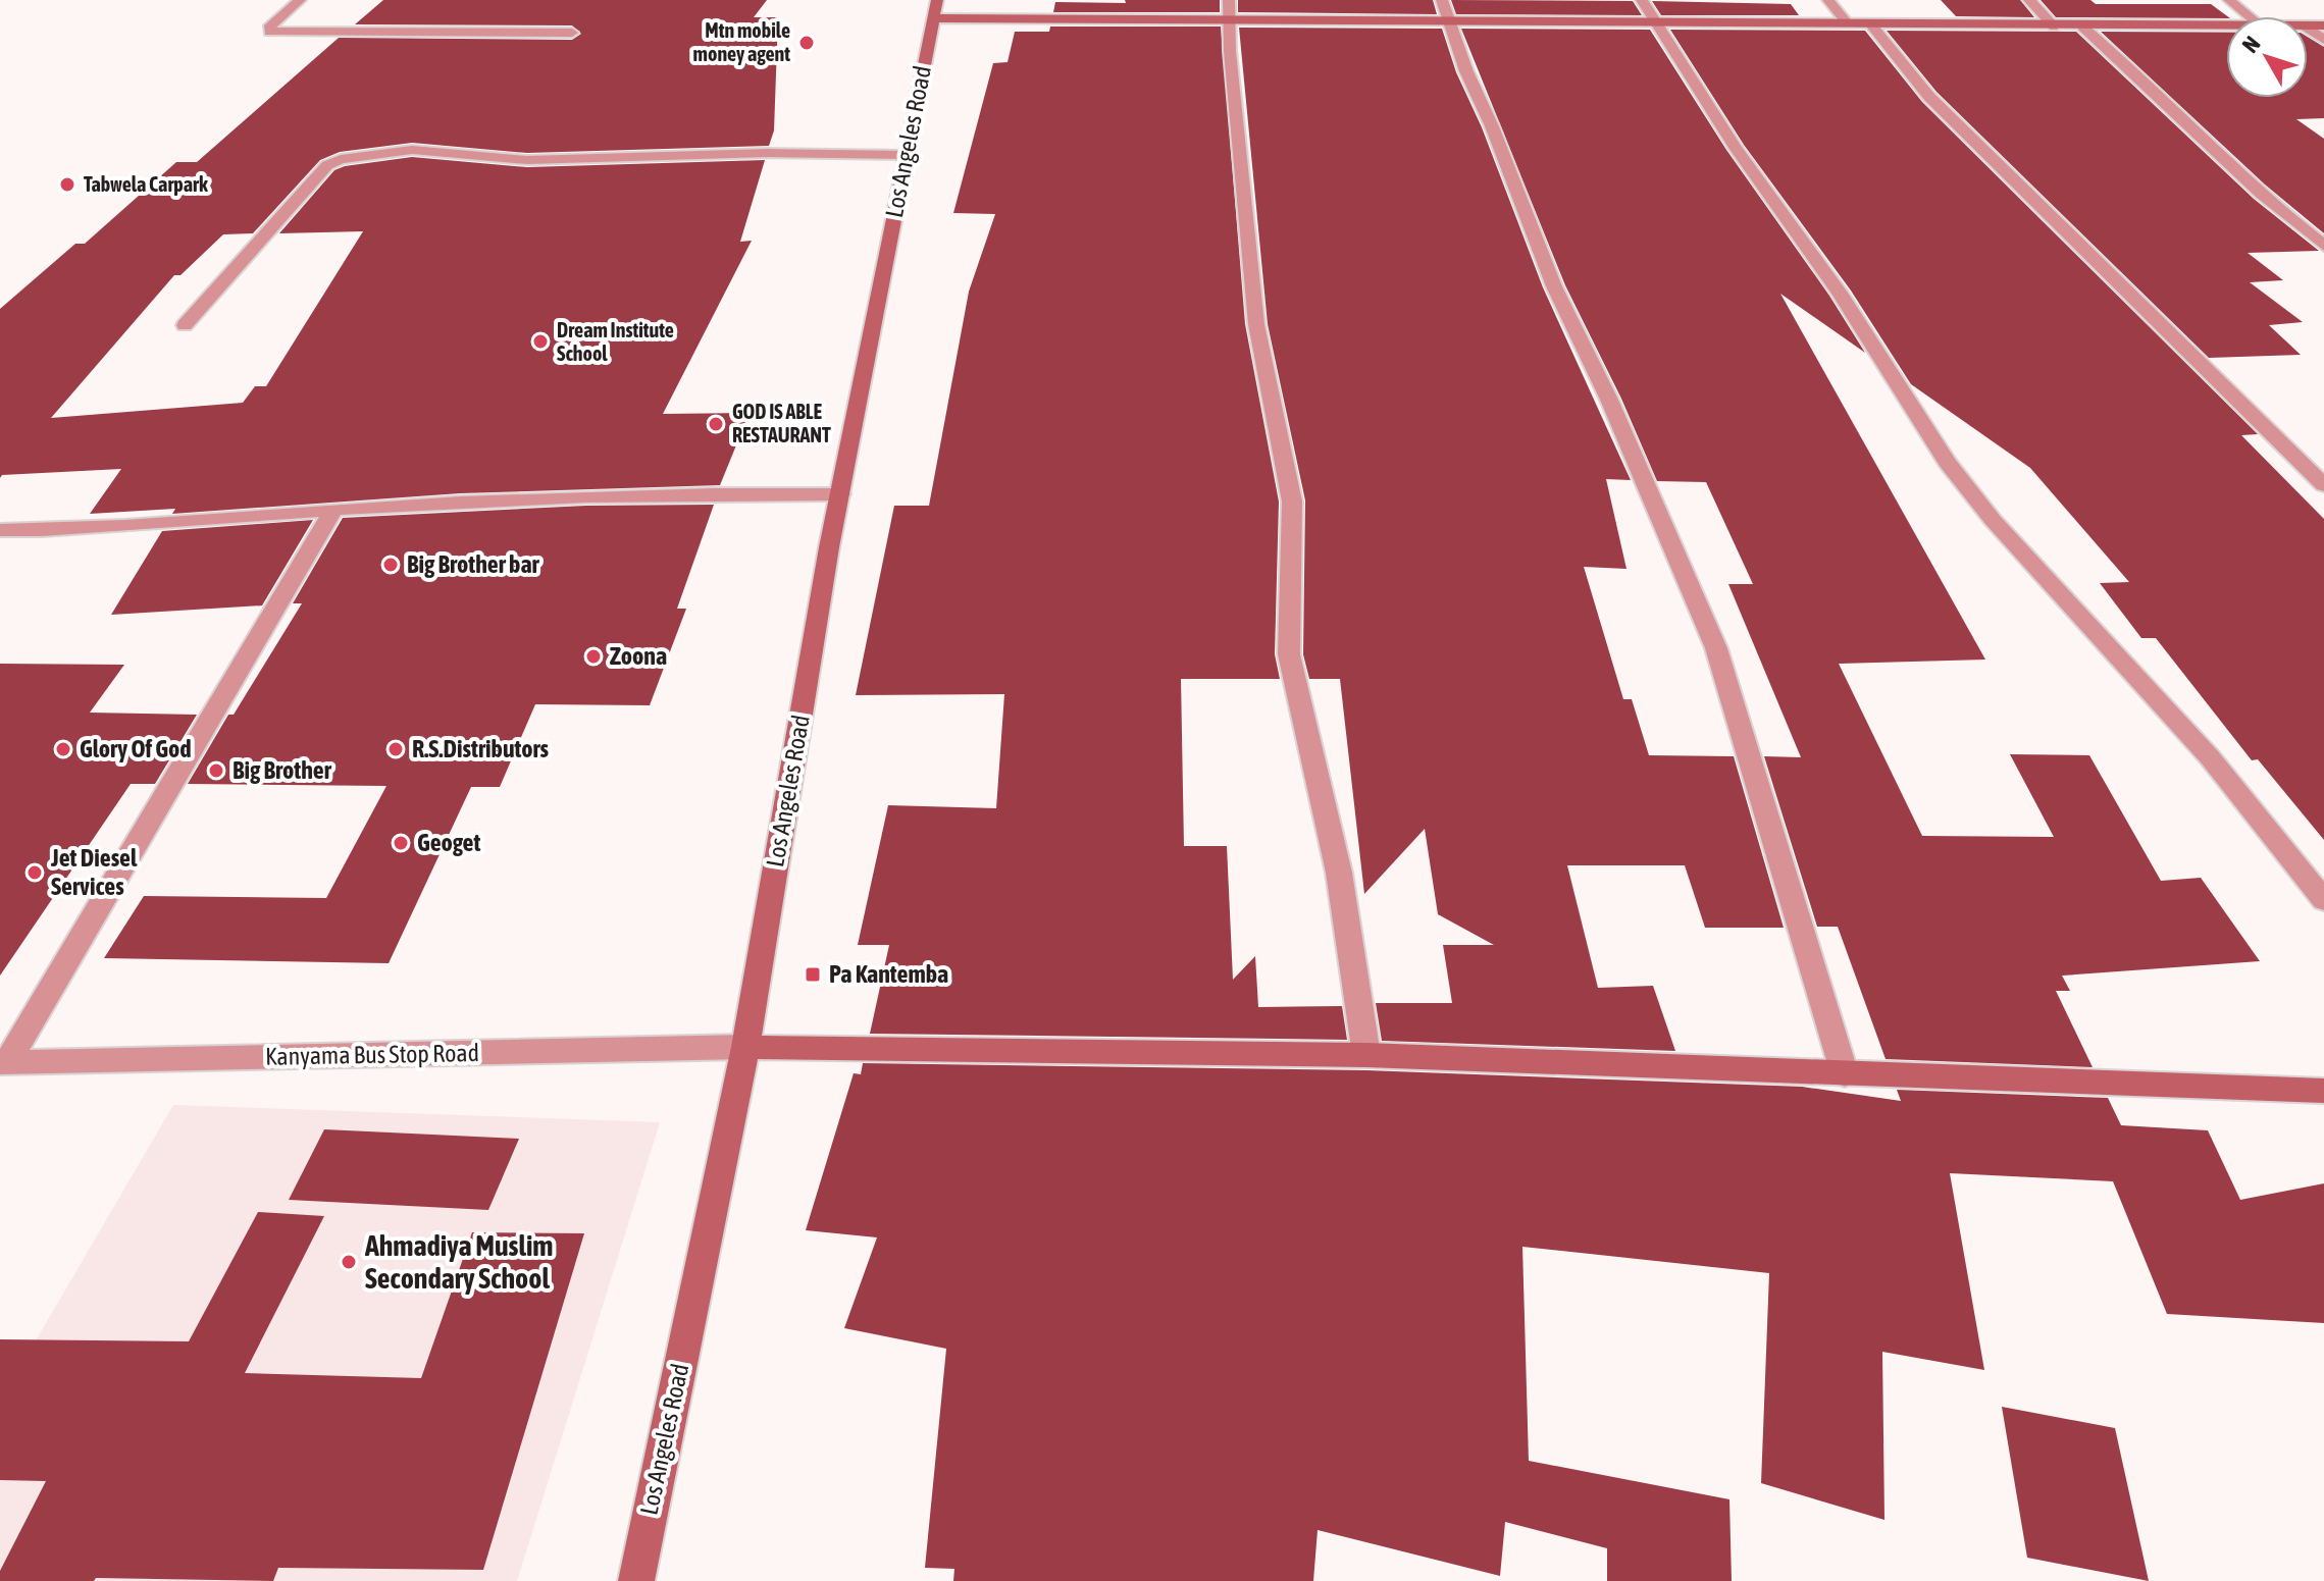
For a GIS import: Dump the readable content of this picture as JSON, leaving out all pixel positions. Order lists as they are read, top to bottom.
{
  "streets": {
    "street": ["Los Angeles Road", "Kanyama Bus Stop Road"]
  },
  "crossings": [
    ["Los Angeles Road", "Kanyama Bus Stop Road"]
  ],
  "places": {
    "other": [
      "Mtn mobile money agent",
      "Tabwela Carpark",
      "Dream Institute School",
      "GOD IS ABLE RESTAURANT",
      "Big Brother bar",
      "Zoona",
      "Glory Of God",
      "R.S.Distributors",
      "Big Brother",
      "Geoget",
      "Jet Diesel Services",
      "Ahmadiya Muslim Secondary School"
    ],
    "transit": ["Pa Kantemba"]
  },
  "north": "top left"
}
